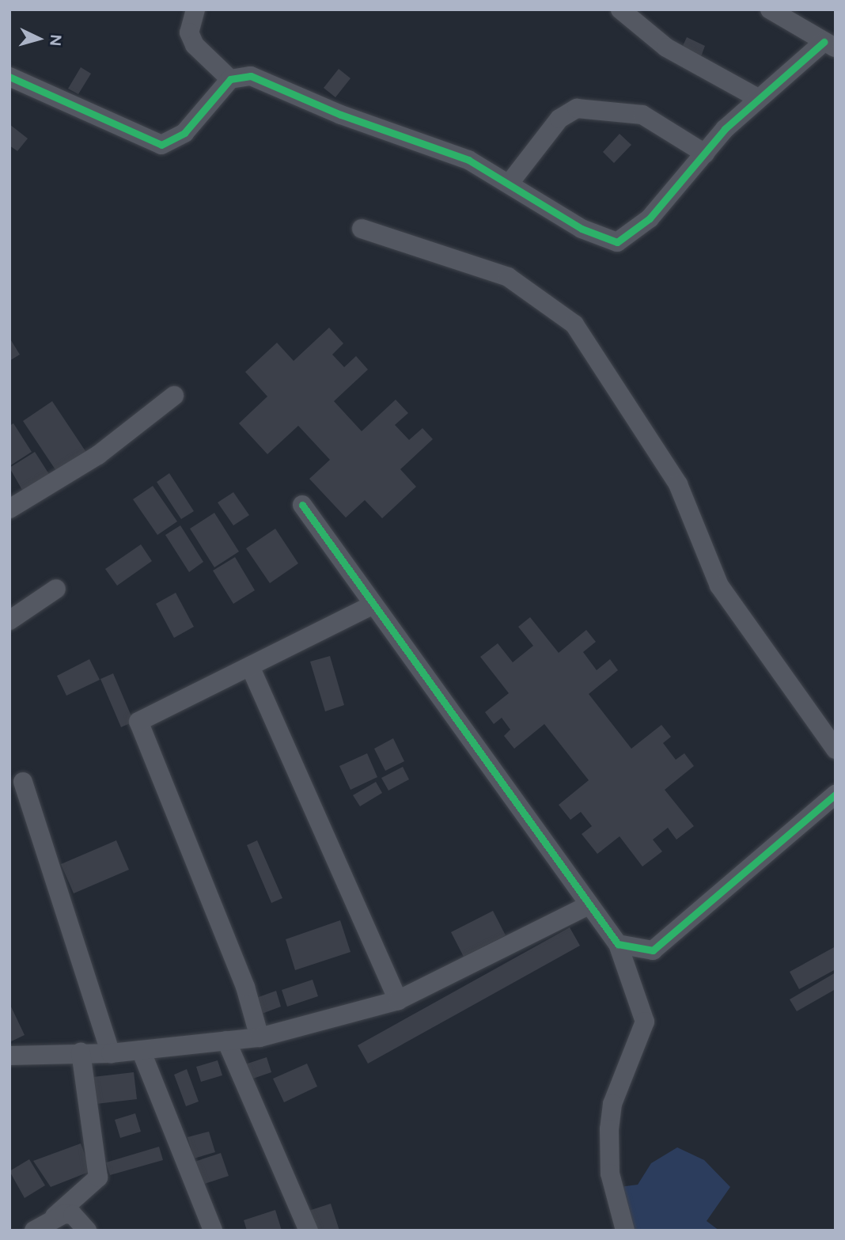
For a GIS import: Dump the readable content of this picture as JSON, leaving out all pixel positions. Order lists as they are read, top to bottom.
{
  "north": "right"
}
